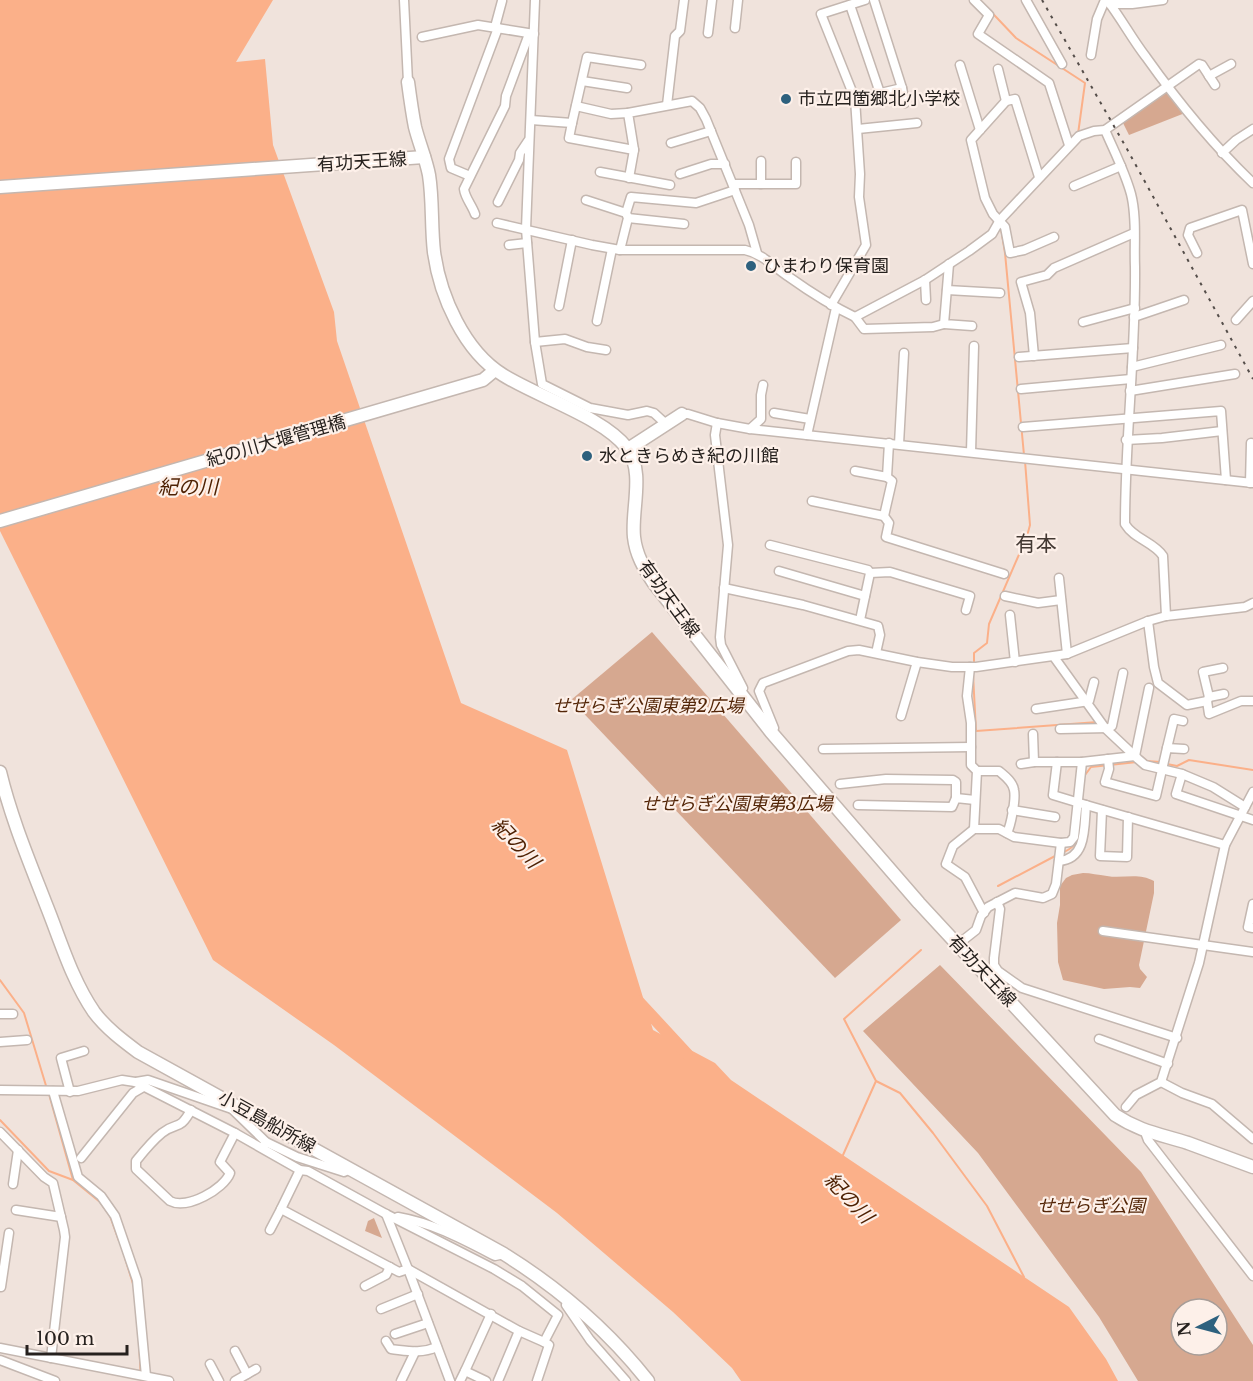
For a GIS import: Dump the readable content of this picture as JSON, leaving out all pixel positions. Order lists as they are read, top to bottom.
{
  "streets": {
    "main road": ["有功天王線", "紀の川大堰管理橋", "小豆島船所線"]
  },
  "crossings": [
    ["有功天王線", "紀の川大堰管理橋"]
  ],
  "districts": ["有本"],
  "water": ["紀の川"],
  "parks": ["せせらぎ公園東第2広場", "せせらぎ公園東第3広場", "せせらぎ公園"],
  "places": ["市立四箇郷北小学校", "ひまわり保育園", "水ときらめき紀の川館"],
  "scale_bar": "100 m",
  "north": "left"
}
